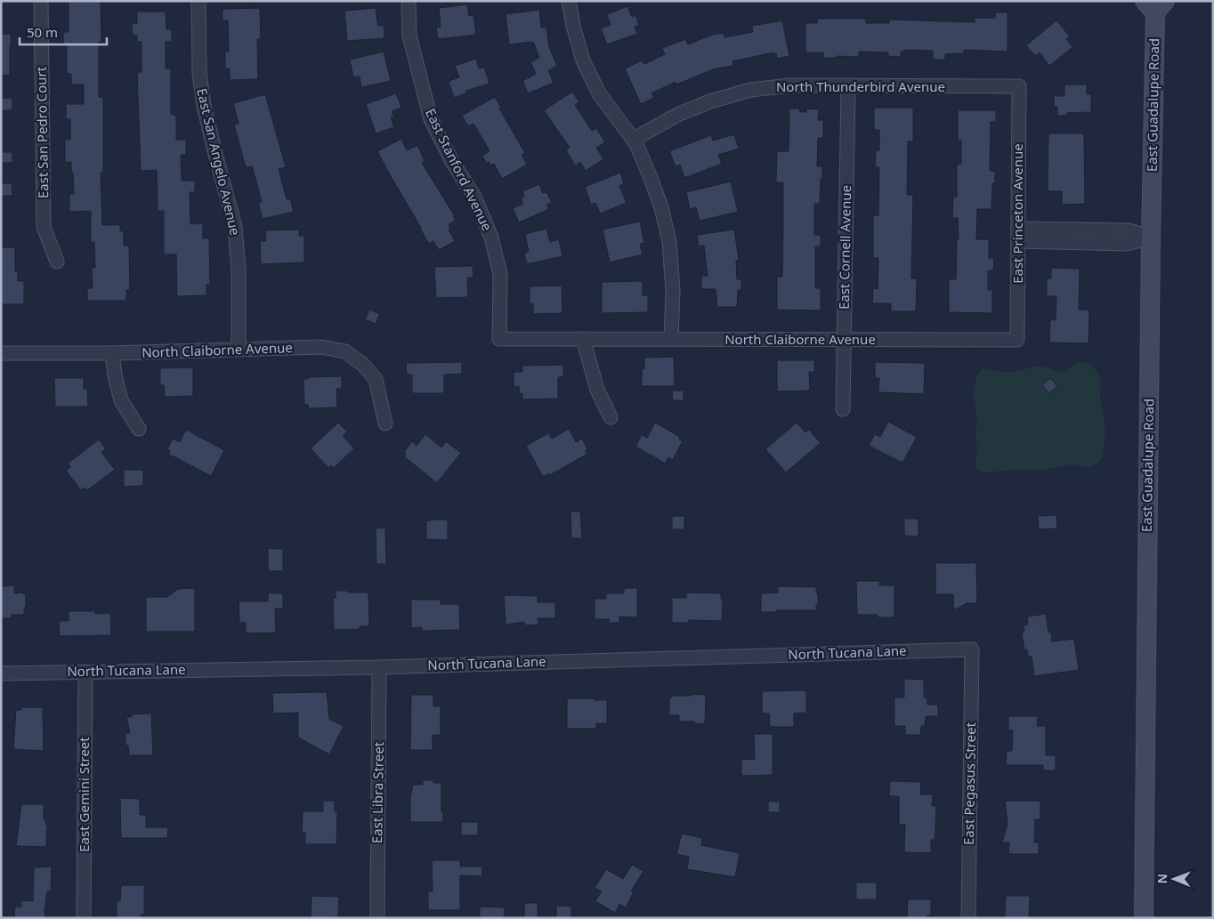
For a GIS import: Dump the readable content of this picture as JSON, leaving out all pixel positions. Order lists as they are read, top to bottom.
{
  "streets": {
    "main road": ["East Guadalupe Road"],
    "street": [
      "North Thunderbird Avenue",
      "East San Pedro Court",
      "East San Angelo Avenue",
      "East Stanford Avenue",
      "East Princeton Avenue",
      "East Cornell Avenue",
      "North Claiborne Avenue",
      "North Tucana Lane",
      "East Pegasus Street",
      "East Libra Street",
      "East Gemini Street"
    ]
  },
  "crossings": [
    ["North Thunderbird Avenue", "East Princeton Avenue"],
    ["North Thunderbird Avenue", "East Cornell Avenue"],
    ["East San Angelo Avenue", "North Claiborne Avenue"],
    ["East Stanford Avenue", "North Claiborne Avenue"],
    ["East Princeton Avenue", "North Claiborne Avenue"],
    ["East Cornell Avenue", "North Claiborne Avenue"],
    ["North Tucana Lane", "East Pegasus Street"],
    ["North Tucana Lane", "East Libra Street"],
    ["North Tucana Lane", "East Gemini Street"]
  ],
  "scale_bar": "50 m",
  "north": "left"
}
